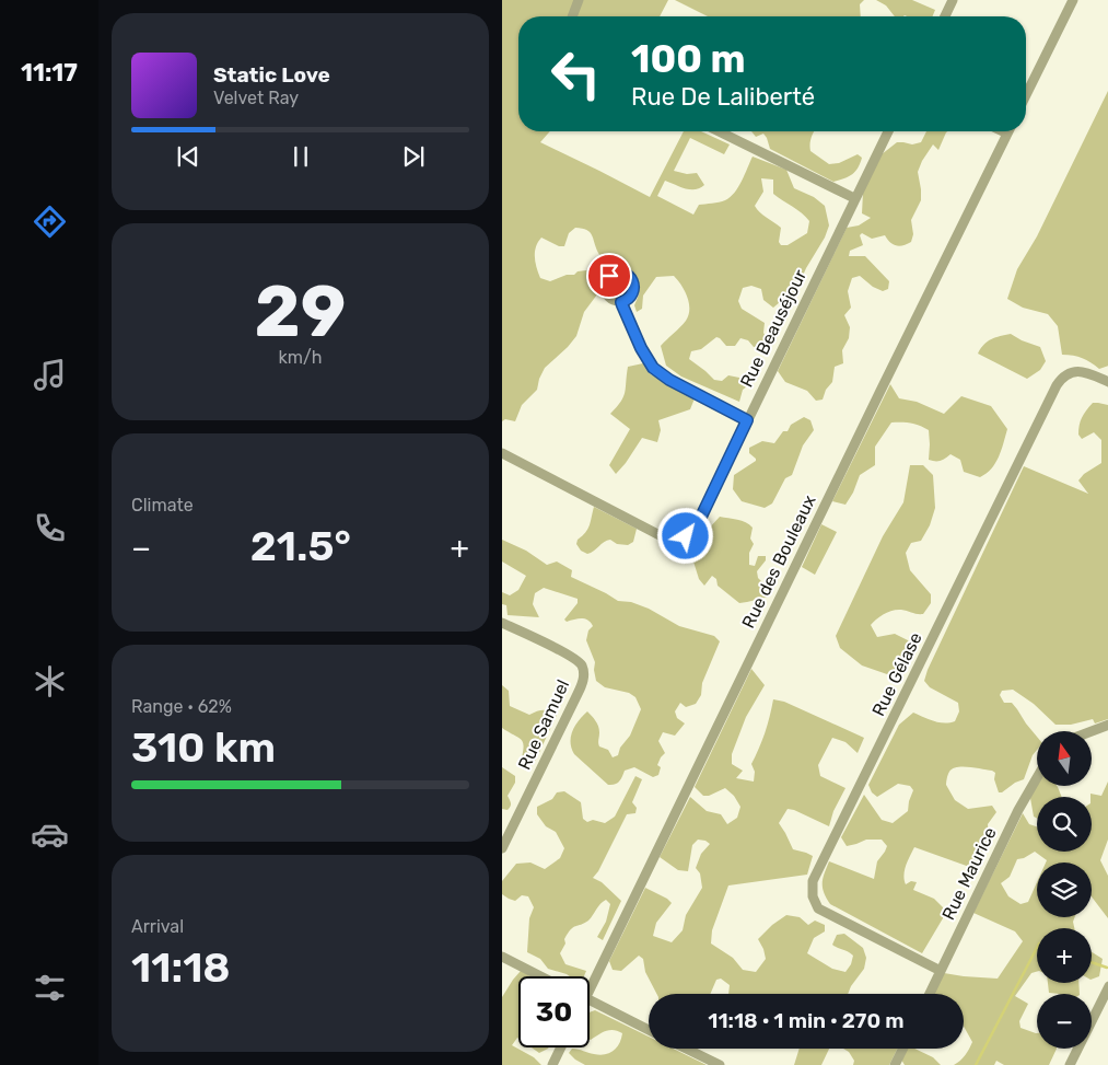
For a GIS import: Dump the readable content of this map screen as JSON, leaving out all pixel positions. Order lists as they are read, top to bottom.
{
  "streets": {
    "street": [
      "Rue Beauséjour",
      "Rue des Bouleaux",
      "Rue Gélase",
      "Rue Samuel",
      "Rue Maurice"
    ]
  },
  "crossings": [
    ["Rue Gélase", "Rue Maurice"]
  ],
  "north": "top",
  "page": {
    "tabs": "11:17",
    "turn": ["100 m", "Rue De Laliberté"],
    "song": ["Static Love", "Velvet Ray"],
    "tile": [
      ["29", "km/h"],
      "Climate",
      ["Range · 62%", "310 km"],
      ["Arrival", "11:18"]
    ],
    "heat": ["−", "21.5°", "+"],
    "map_buttons": ["+", "−"],
    "limit": "30",
    "trip": "11:18 · 1 min · 270 m"
  }
}
